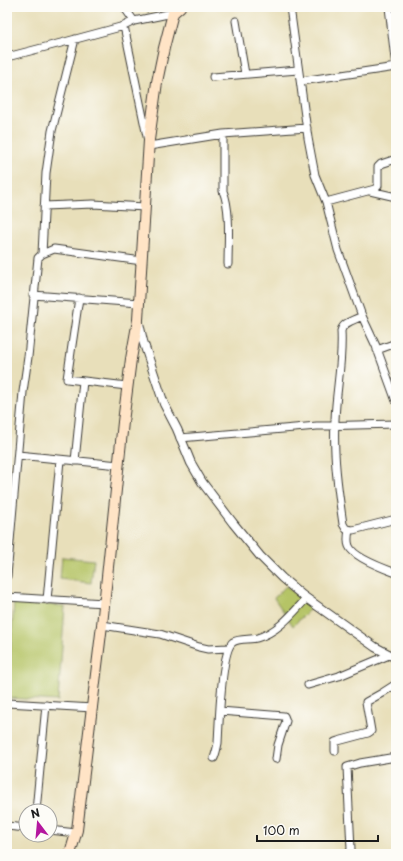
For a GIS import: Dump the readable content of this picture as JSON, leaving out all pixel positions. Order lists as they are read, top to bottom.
{
  "scale_bar": "100 m",
  "north": "top"
}
